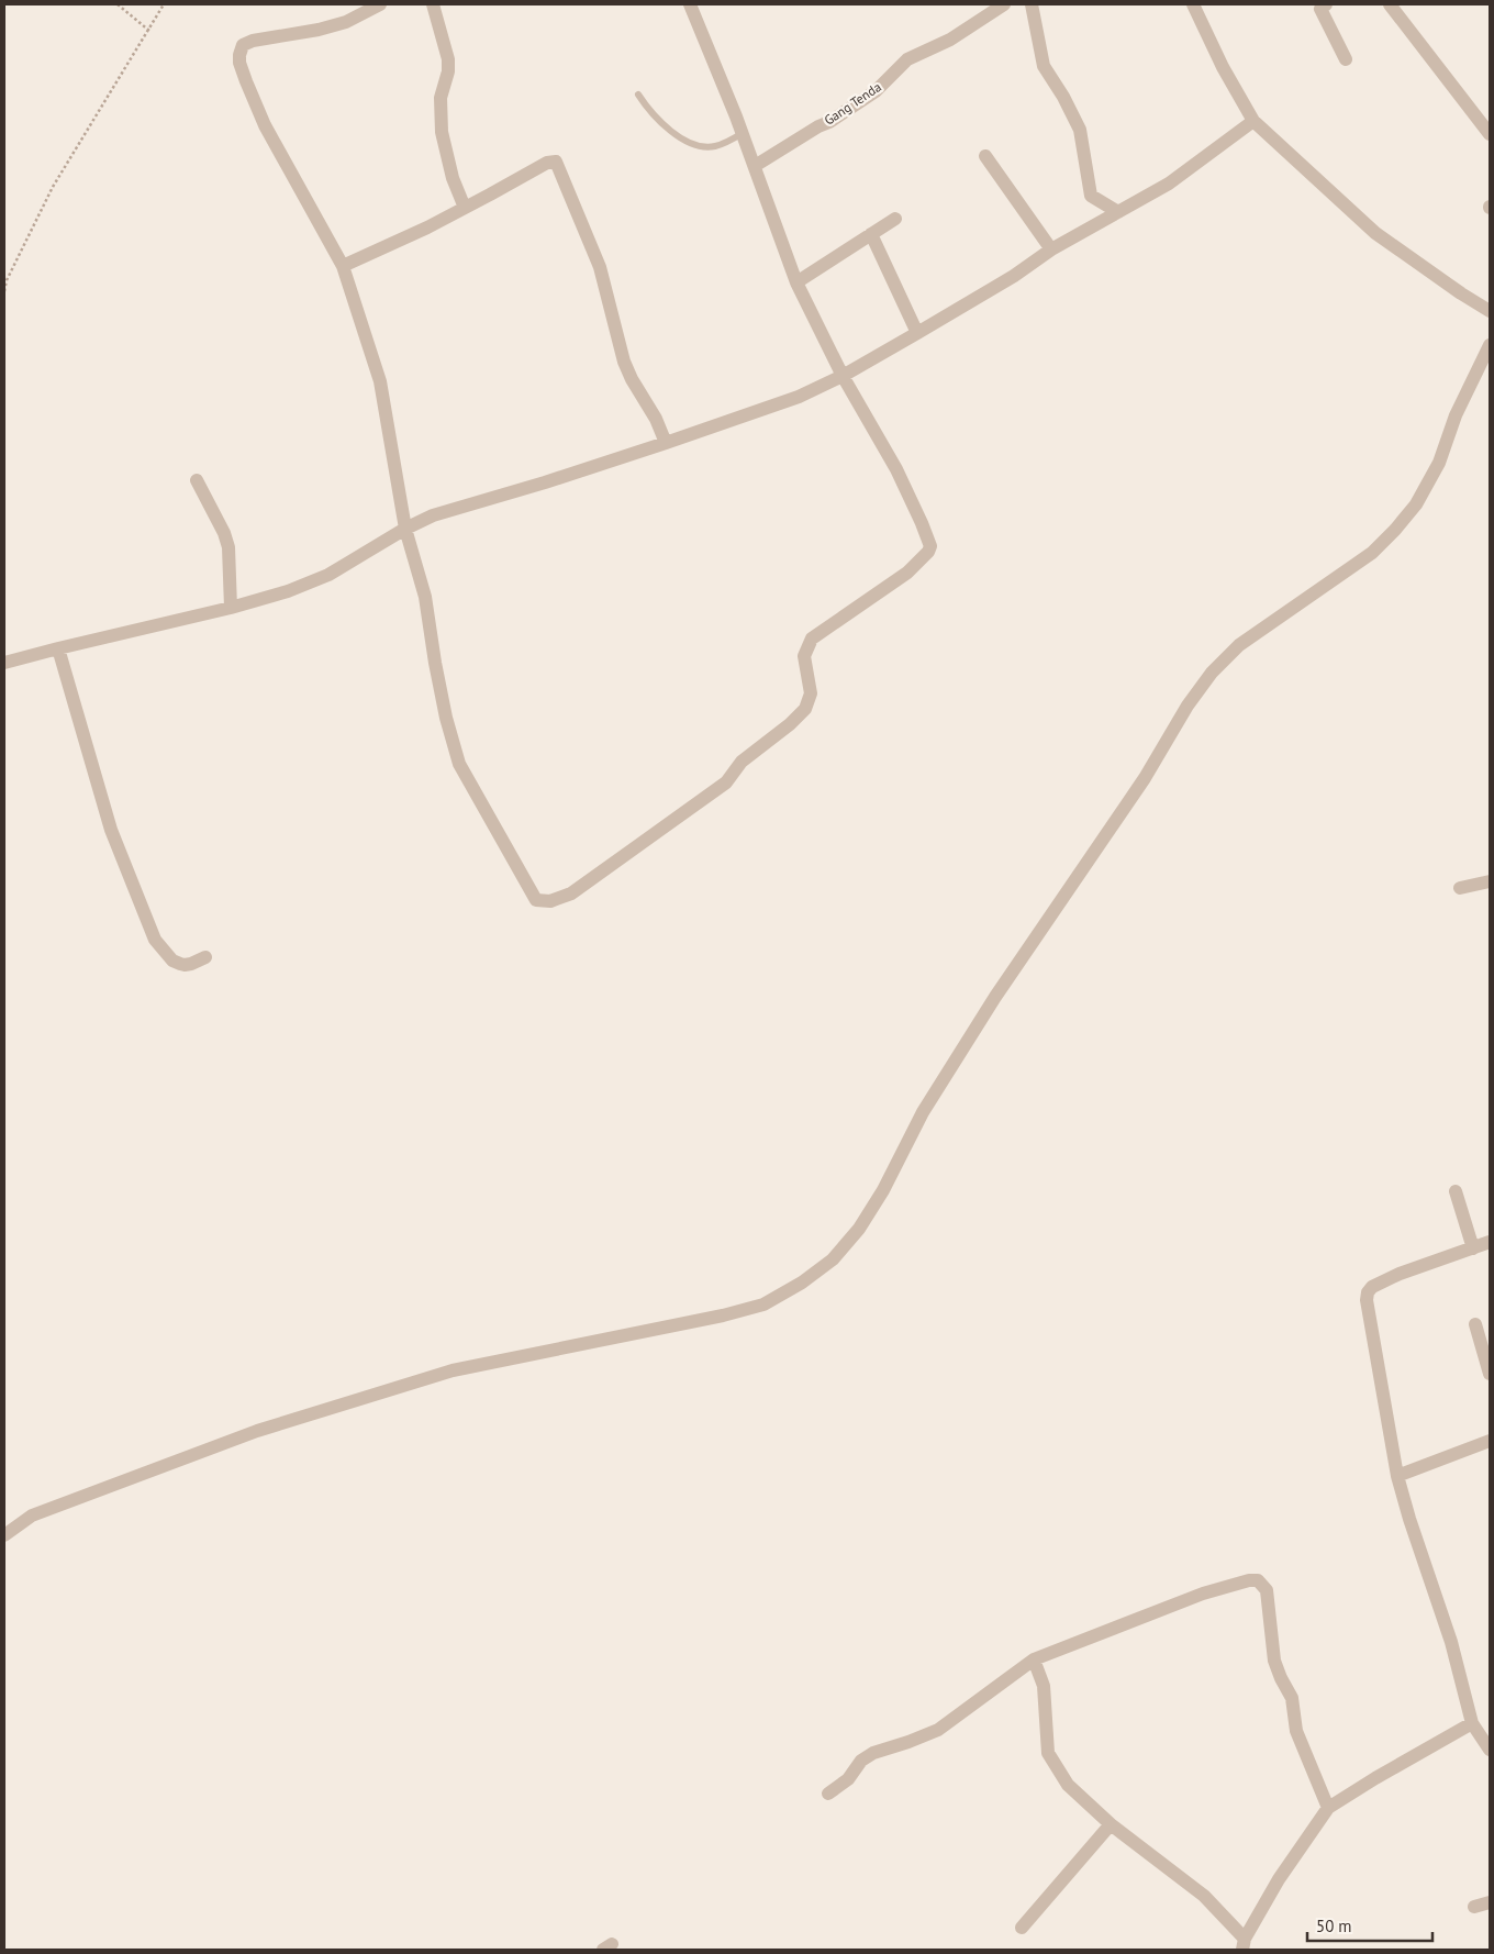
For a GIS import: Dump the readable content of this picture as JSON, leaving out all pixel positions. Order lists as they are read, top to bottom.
{
  "streets": {
    "street": ["Gang Tenda"]
  },
  "scale_bar": "50 m"
}
